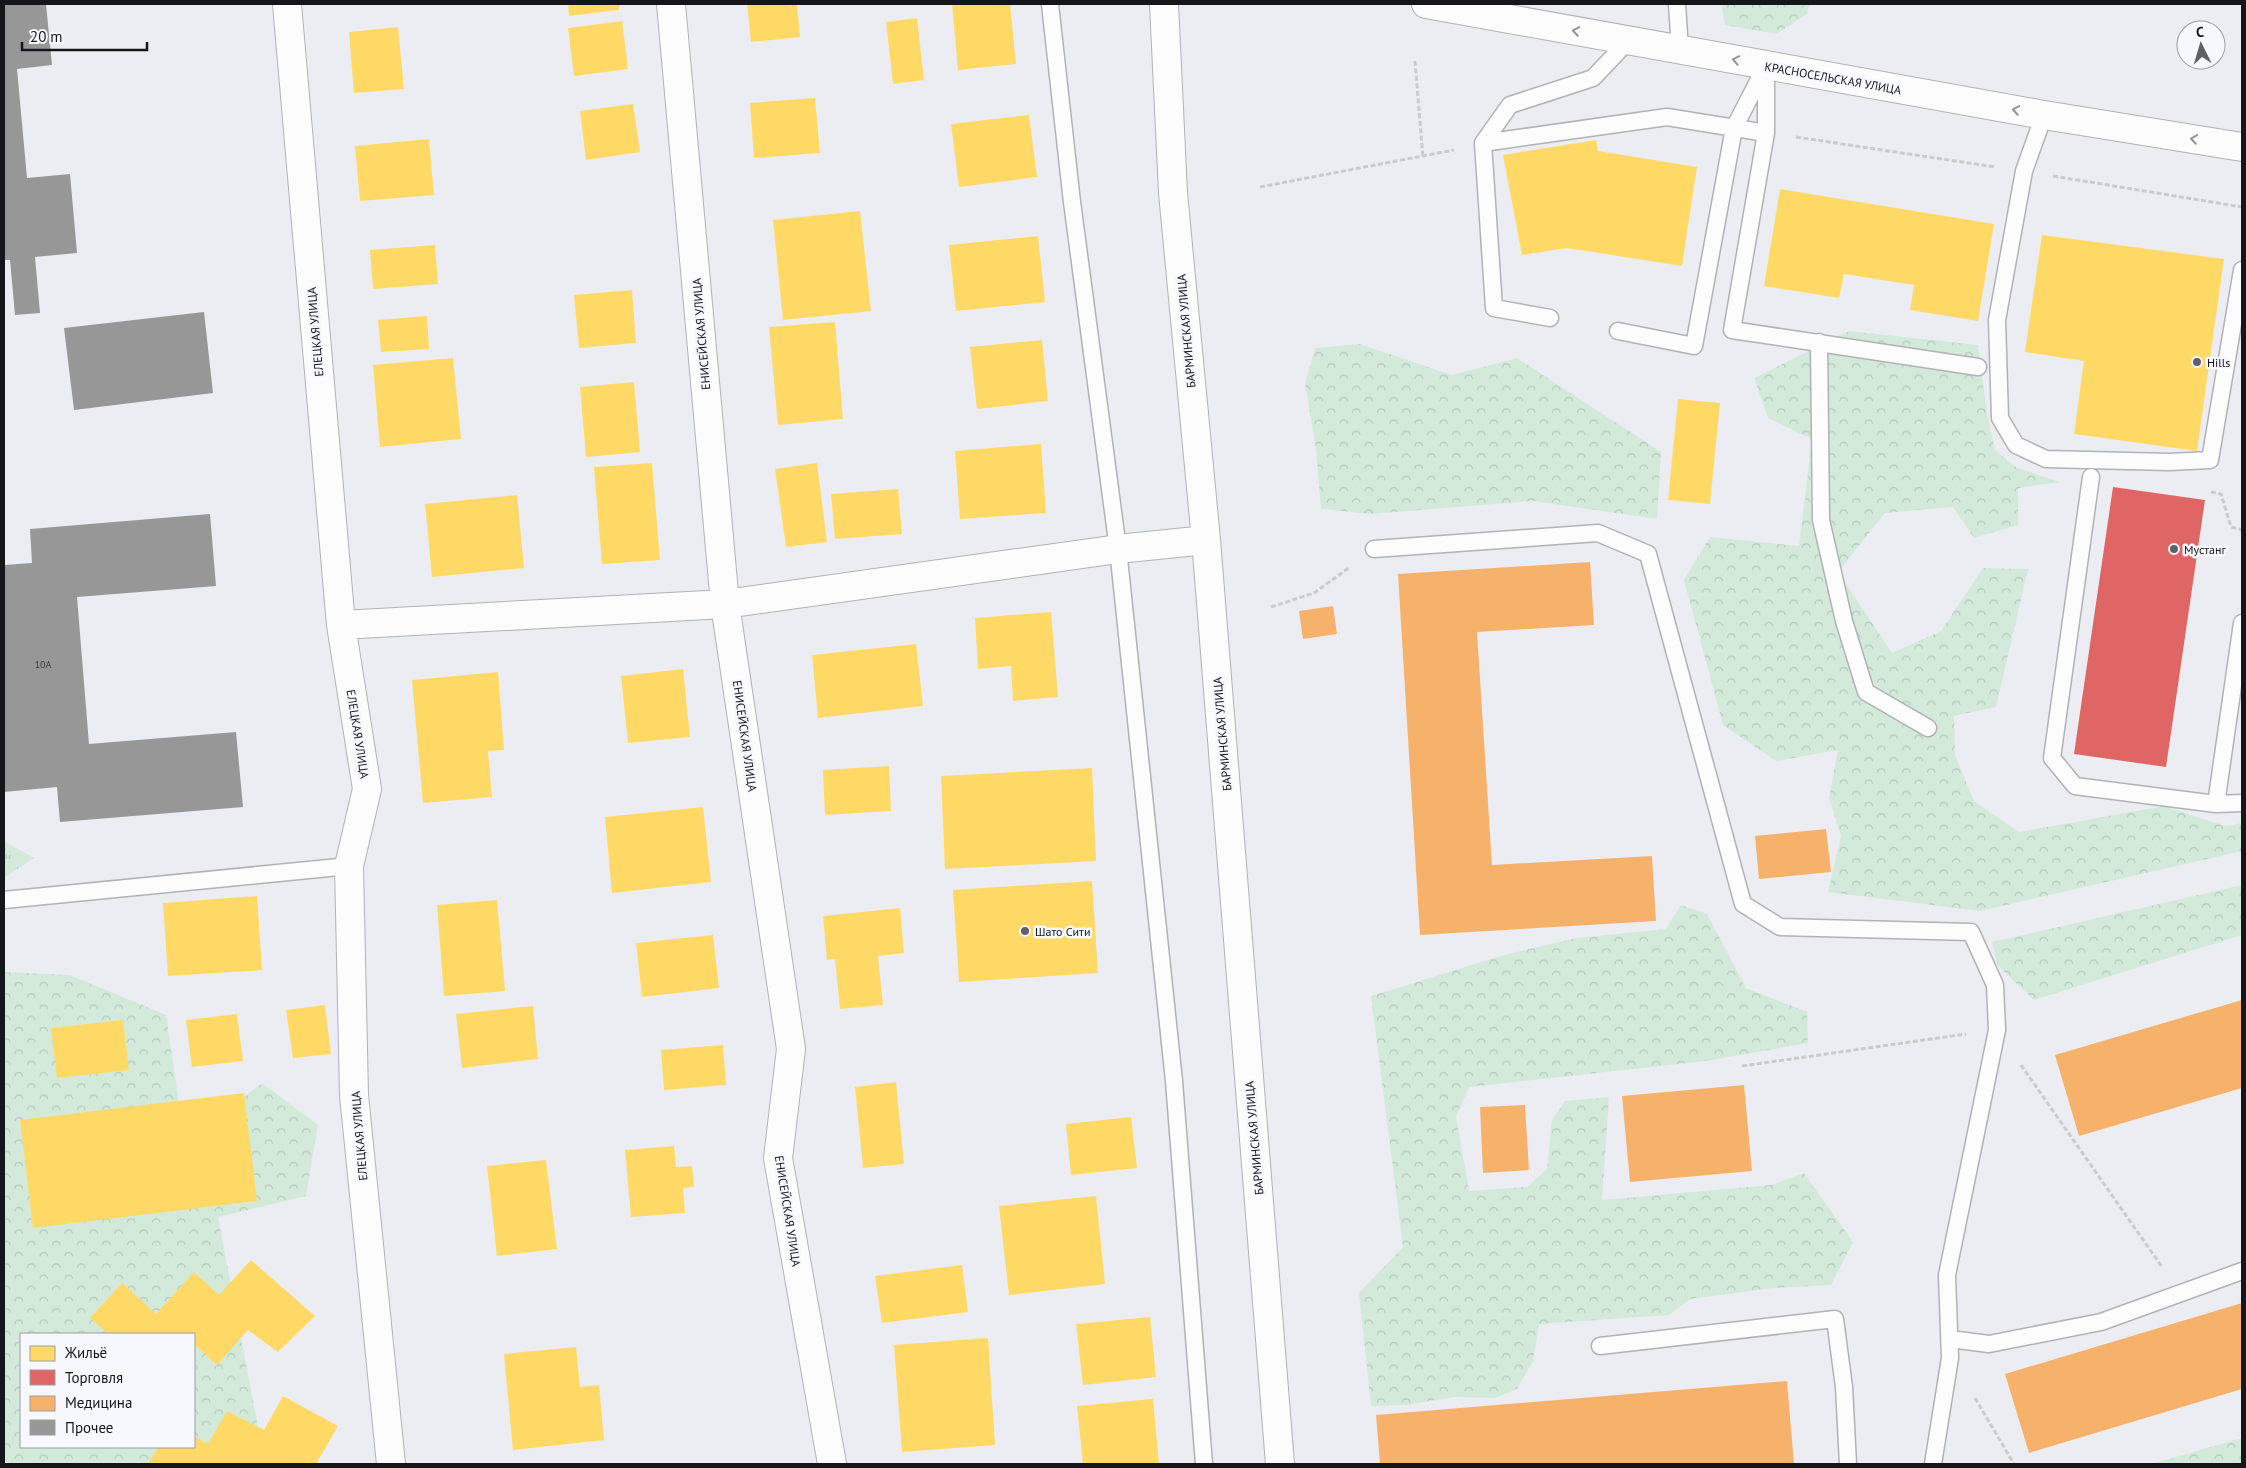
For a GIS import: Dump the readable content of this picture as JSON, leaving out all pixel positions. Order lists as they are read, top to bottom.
{
  "streets": {
    "street": [
      "КРАСНОСЕЛЬСКАЯ УЛИЦА",
      "БАРМИНСКАЯ УЛИЦА",
      "ЕЛЕЦКАЯ УЛИЦА",
      "ЕНИСЕЙСКАЯ УЛИЦА"
    ]
  },
  "one_way": ["КРАСНОСЕЛЬСКАЯ УЛИЦА"],
  "places": ["Hills", "Мустанг", "Шато Сити"],
  "house_numbers": ["10А"],
  "legend": [
    "Жильё",
    "Торговля",
    "Медицина",
    "Прочее"
  ],
  "scale_bar": "20 m",
  "north": "top"
}
